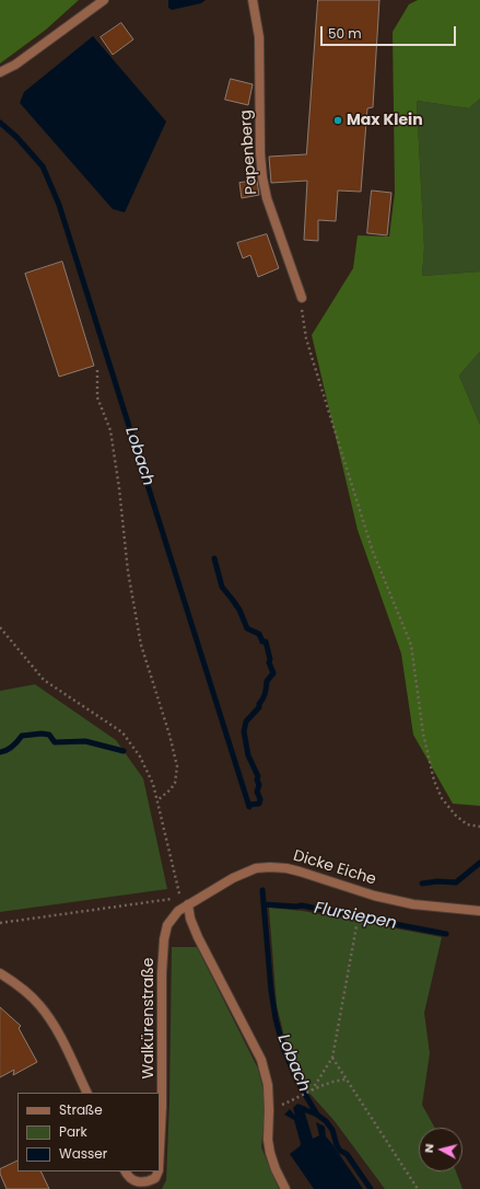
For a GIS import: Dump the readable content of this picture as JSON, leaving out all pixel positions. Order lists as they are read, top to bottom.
{
  "streets": {
    "street": ["Papenberg", "Dicke Eiche", "Walkürenstraße"]
  },
  "crossings": [
    ["Dicke Eiche", "Walkürenstraße"]
  ],
  "water": ["Lobach", "Flursiepen"],
  "places": ["Max Klein"],
  "legend": ["Straße", "Park", "Wasser"],
  "scale_bar": "50 m",
  "north": "left"
}
